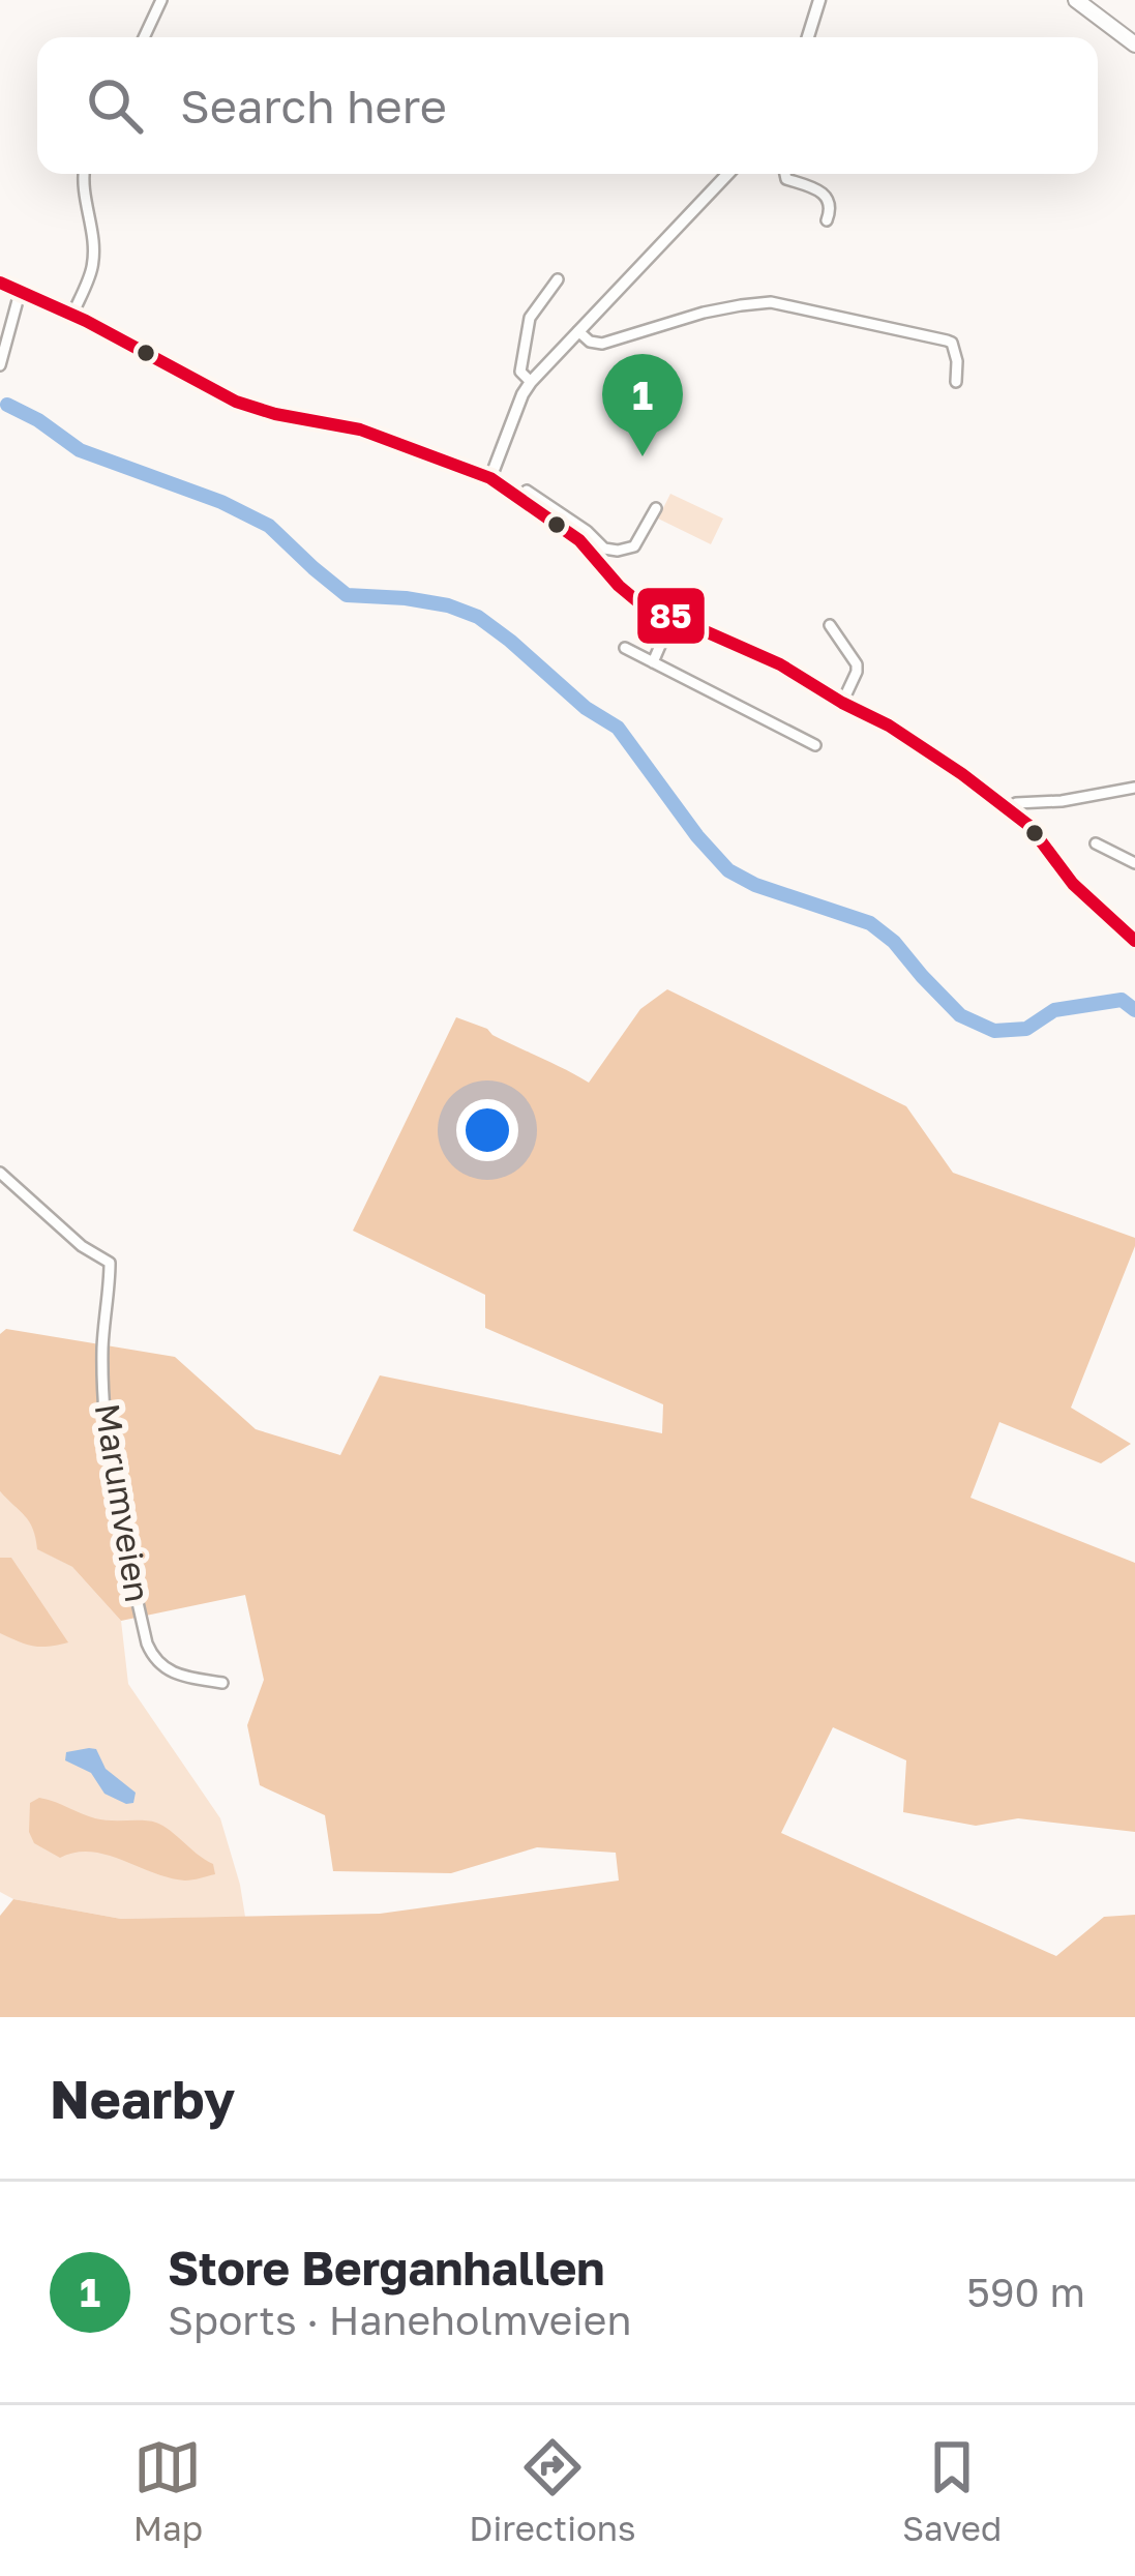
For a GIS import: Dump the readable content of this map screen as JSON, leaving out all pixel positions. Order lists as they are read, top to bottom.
{
  "streets": {
    "street": ["Marumveien"]
  },
  "lines": ["transit line 85"],
  "page": {
    "search": "Search here",
    "pins": "1",
    "heading": "Nearby",
    "list": [
      {
        "mark": "1",
        "name": "Store Berganhallen",
        "note": "Sports · Haneholmveien",
        "value": "590 m"
      }
    ],
    "nav": ["Map", "Directions", "Saved"]
  }
}
